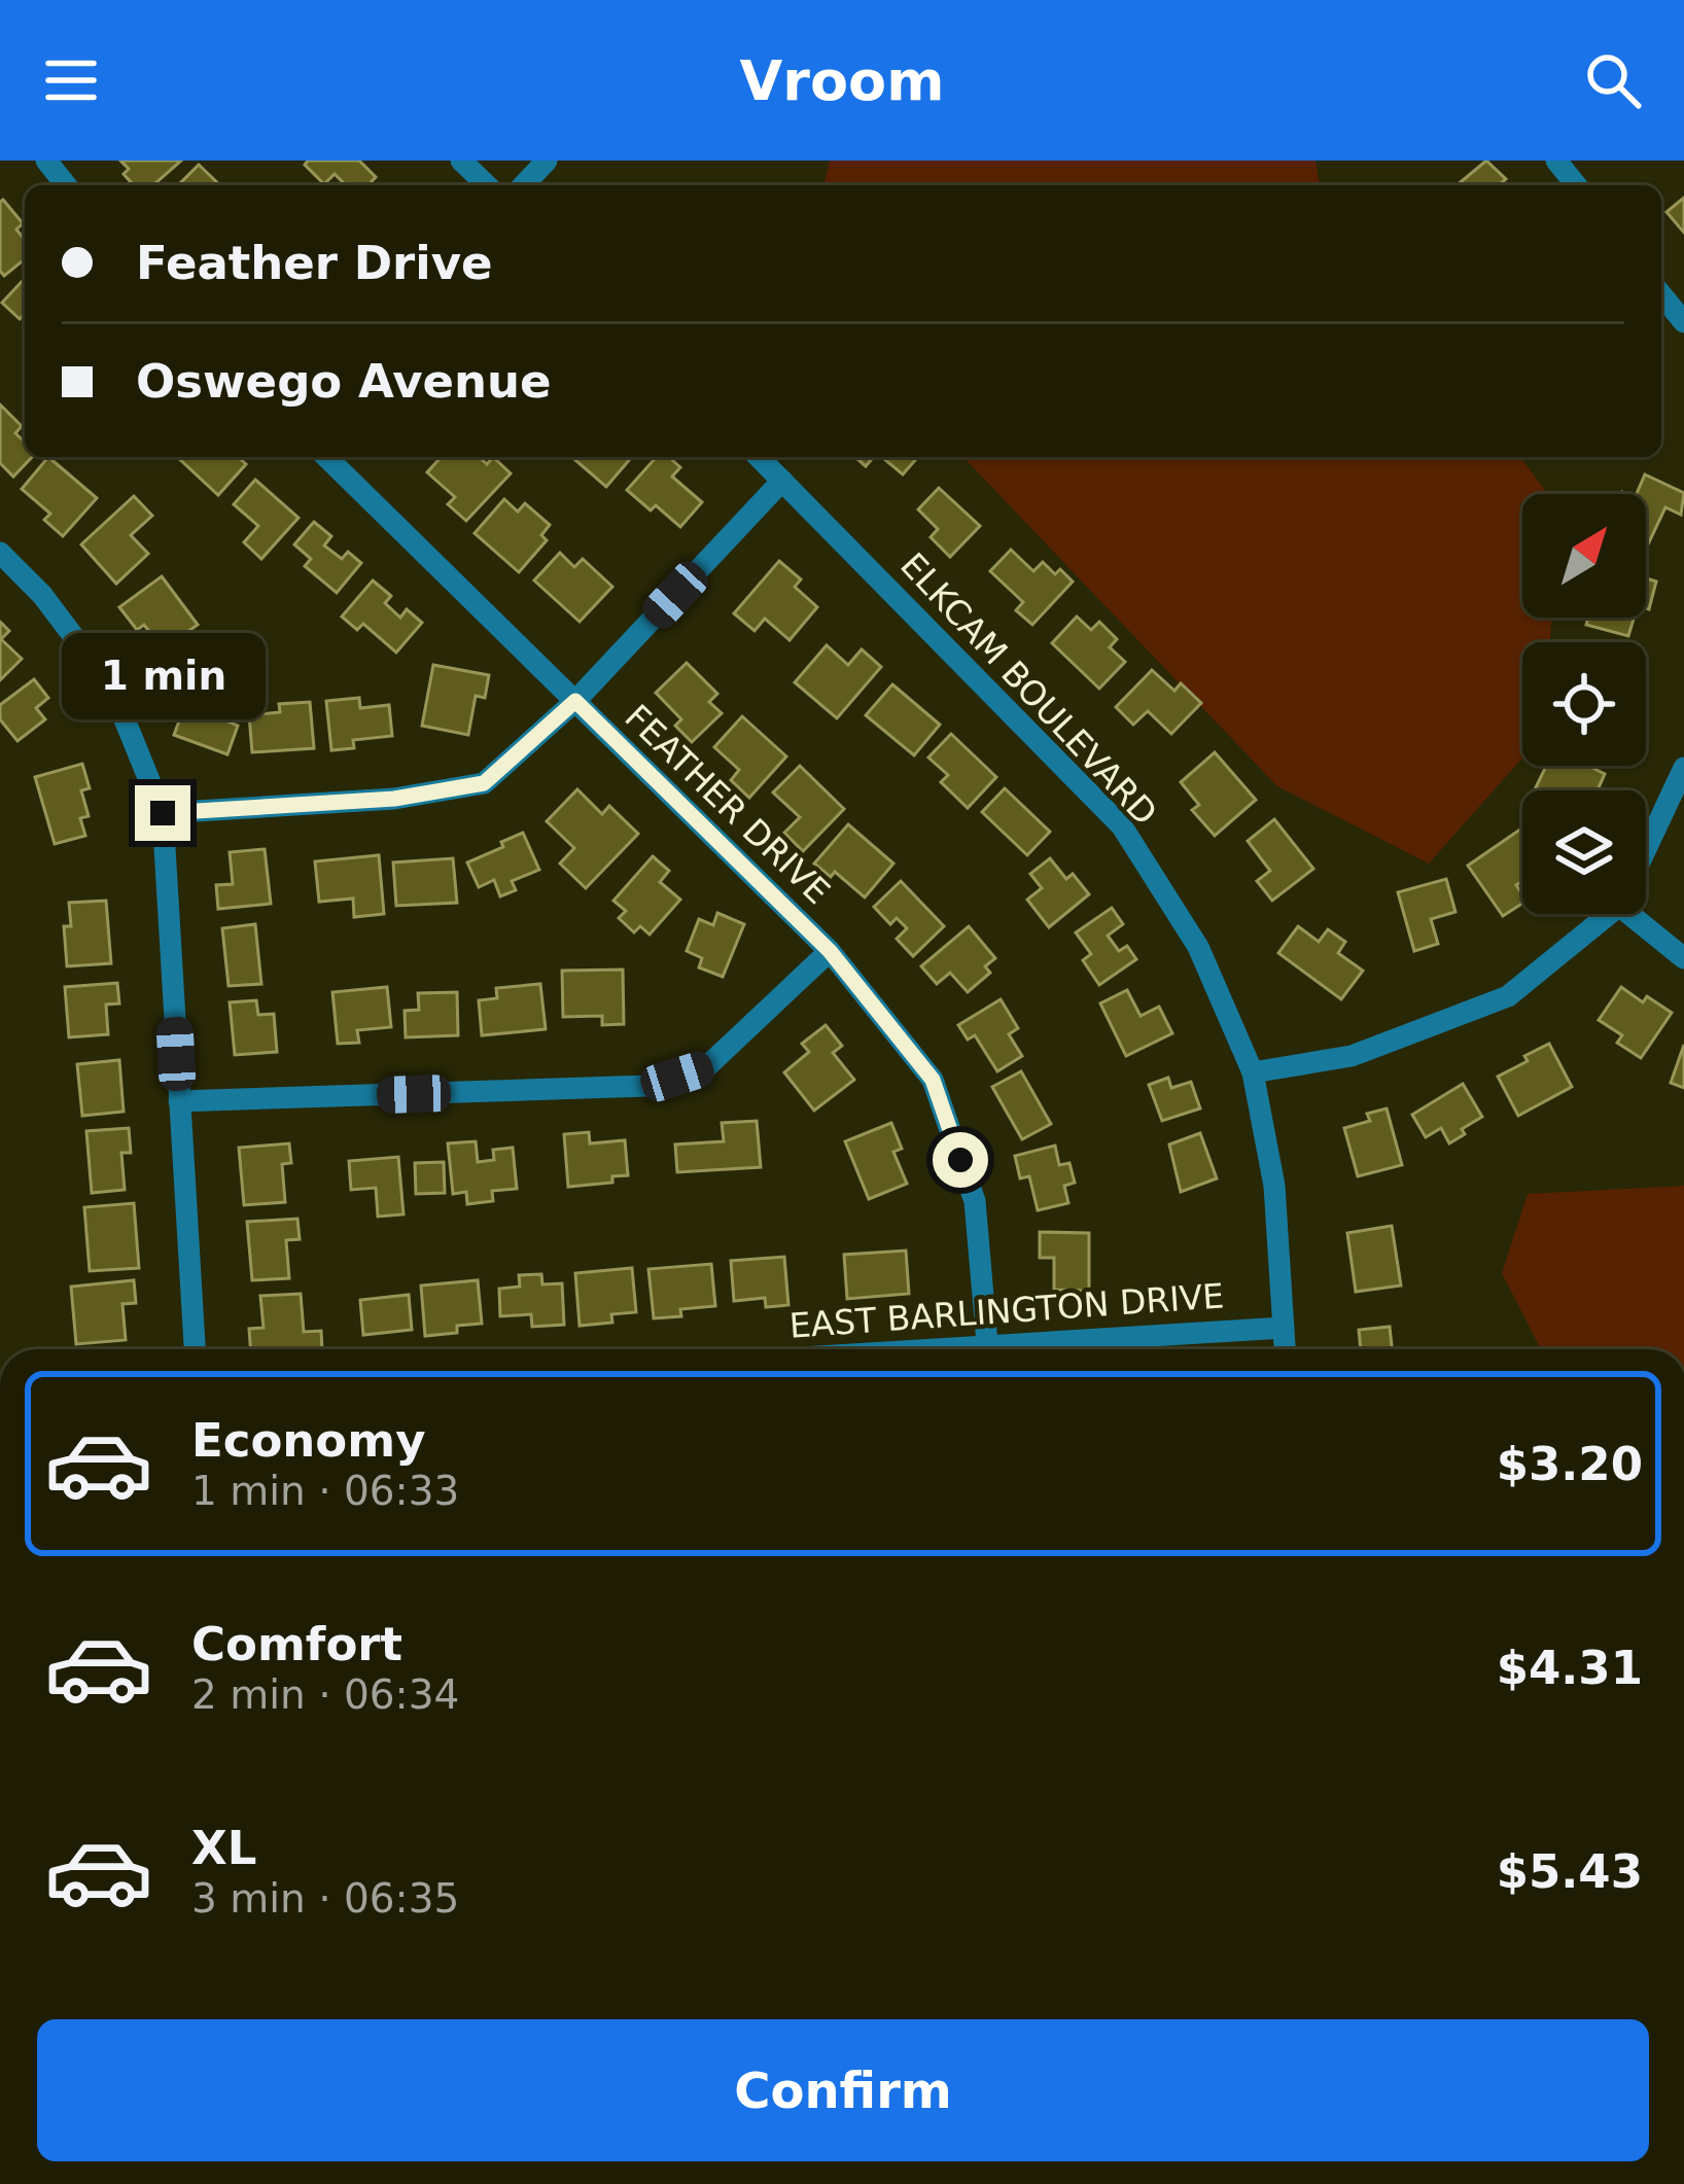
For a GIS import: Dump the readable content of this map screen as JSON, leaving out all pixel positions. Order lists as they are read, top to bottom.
{
  "streets": {
    "street": ["ELKCAM BOULEVARD", "FEATHER DRIVE", "EAST BARLINGTON DRIVE"]
  },
  "crossings": [
    ["ELKCAM BOULEVARD", "EAST BARLINGTON DRIVE"],
    ["FEATHER DRIVE", "EAST BARLINGTON DRIVE"]
  ],
  "north": "top right",
  "page": {
    "header": "Vroom",
    "banner": ["Feather Drive", "Oswego Avenue"],
    "bubble": "1 min",
    "list": [
      {
        "name": "Economy",
        "note": "1 min · 06:33",
        "value": "$3.20"
      },
      {
        "name": "Comfort",
        "note": "2 min · 06:34",
        "value": "$4.31"
      },
      {
        "name": "XL",
        "note": "3 min · 06:35",
        "value": "$5.43"
      }
    ],
    "buttons": "Confirm"
  }
}
